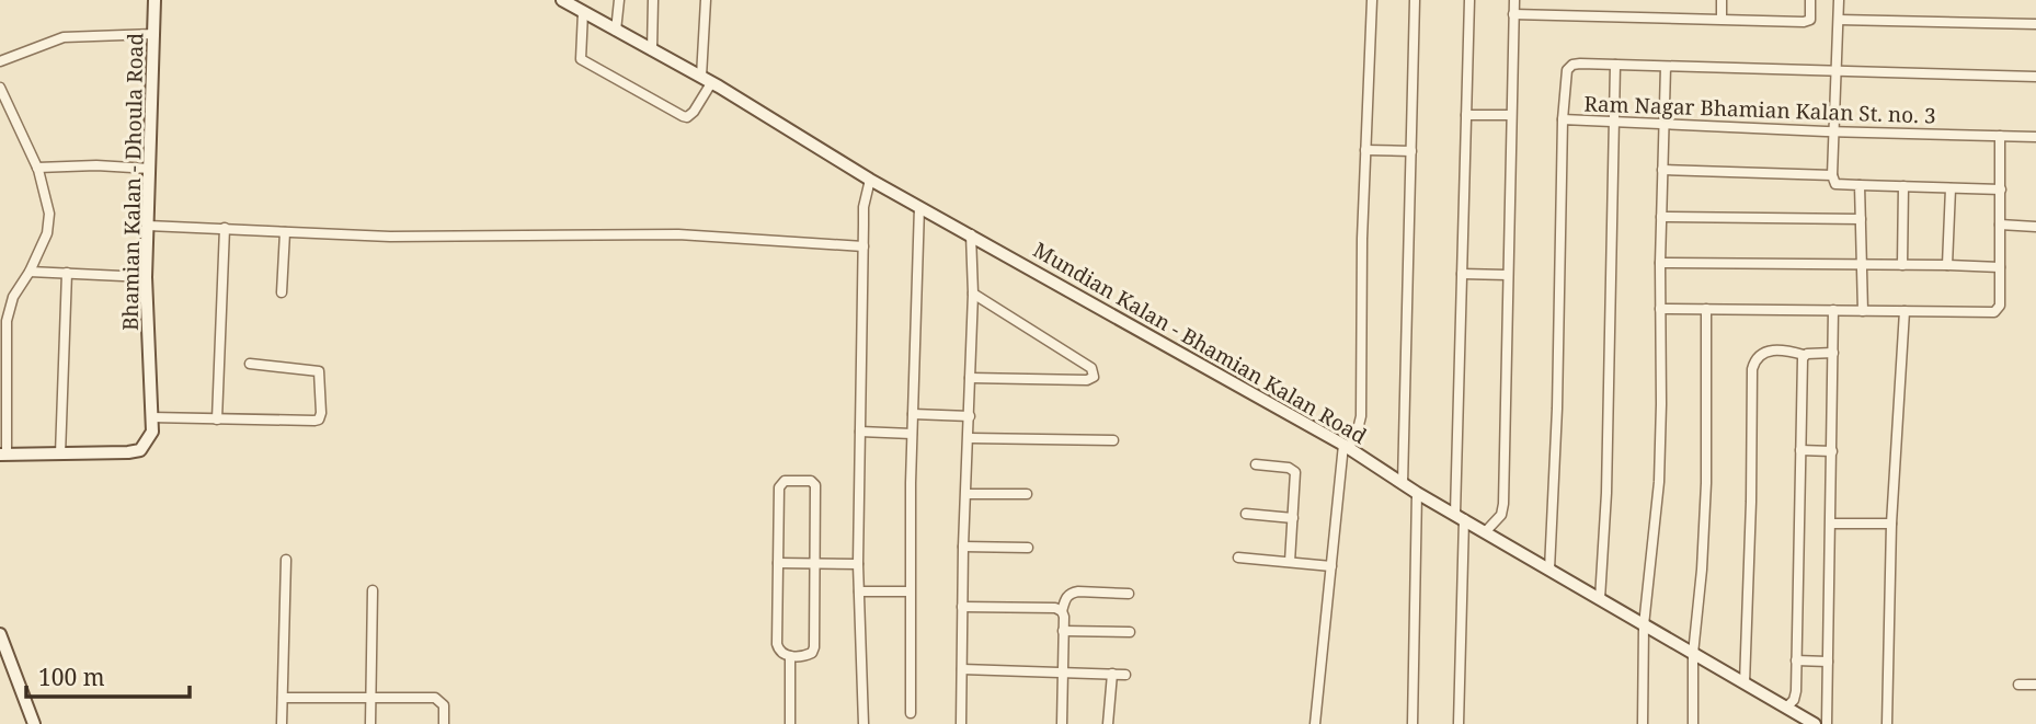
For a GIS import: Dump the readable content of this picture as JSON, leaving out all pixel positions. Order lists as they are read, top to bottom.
{
  "streets": {
    "street": ["Ram Nagar Bhamian Kalan St. no. 3", "Bhamian Kalan - Dhoula Road", "Mundian Kalan - Bhamian Kalan Road"]
  },
  "crossings": [
    ["Ram Nagar Bhamian Kalan St. no. 3", "Mundian Kalan - Bhamian Kalan Road"]
  ],
  "scale_bar": "100 m"
}
